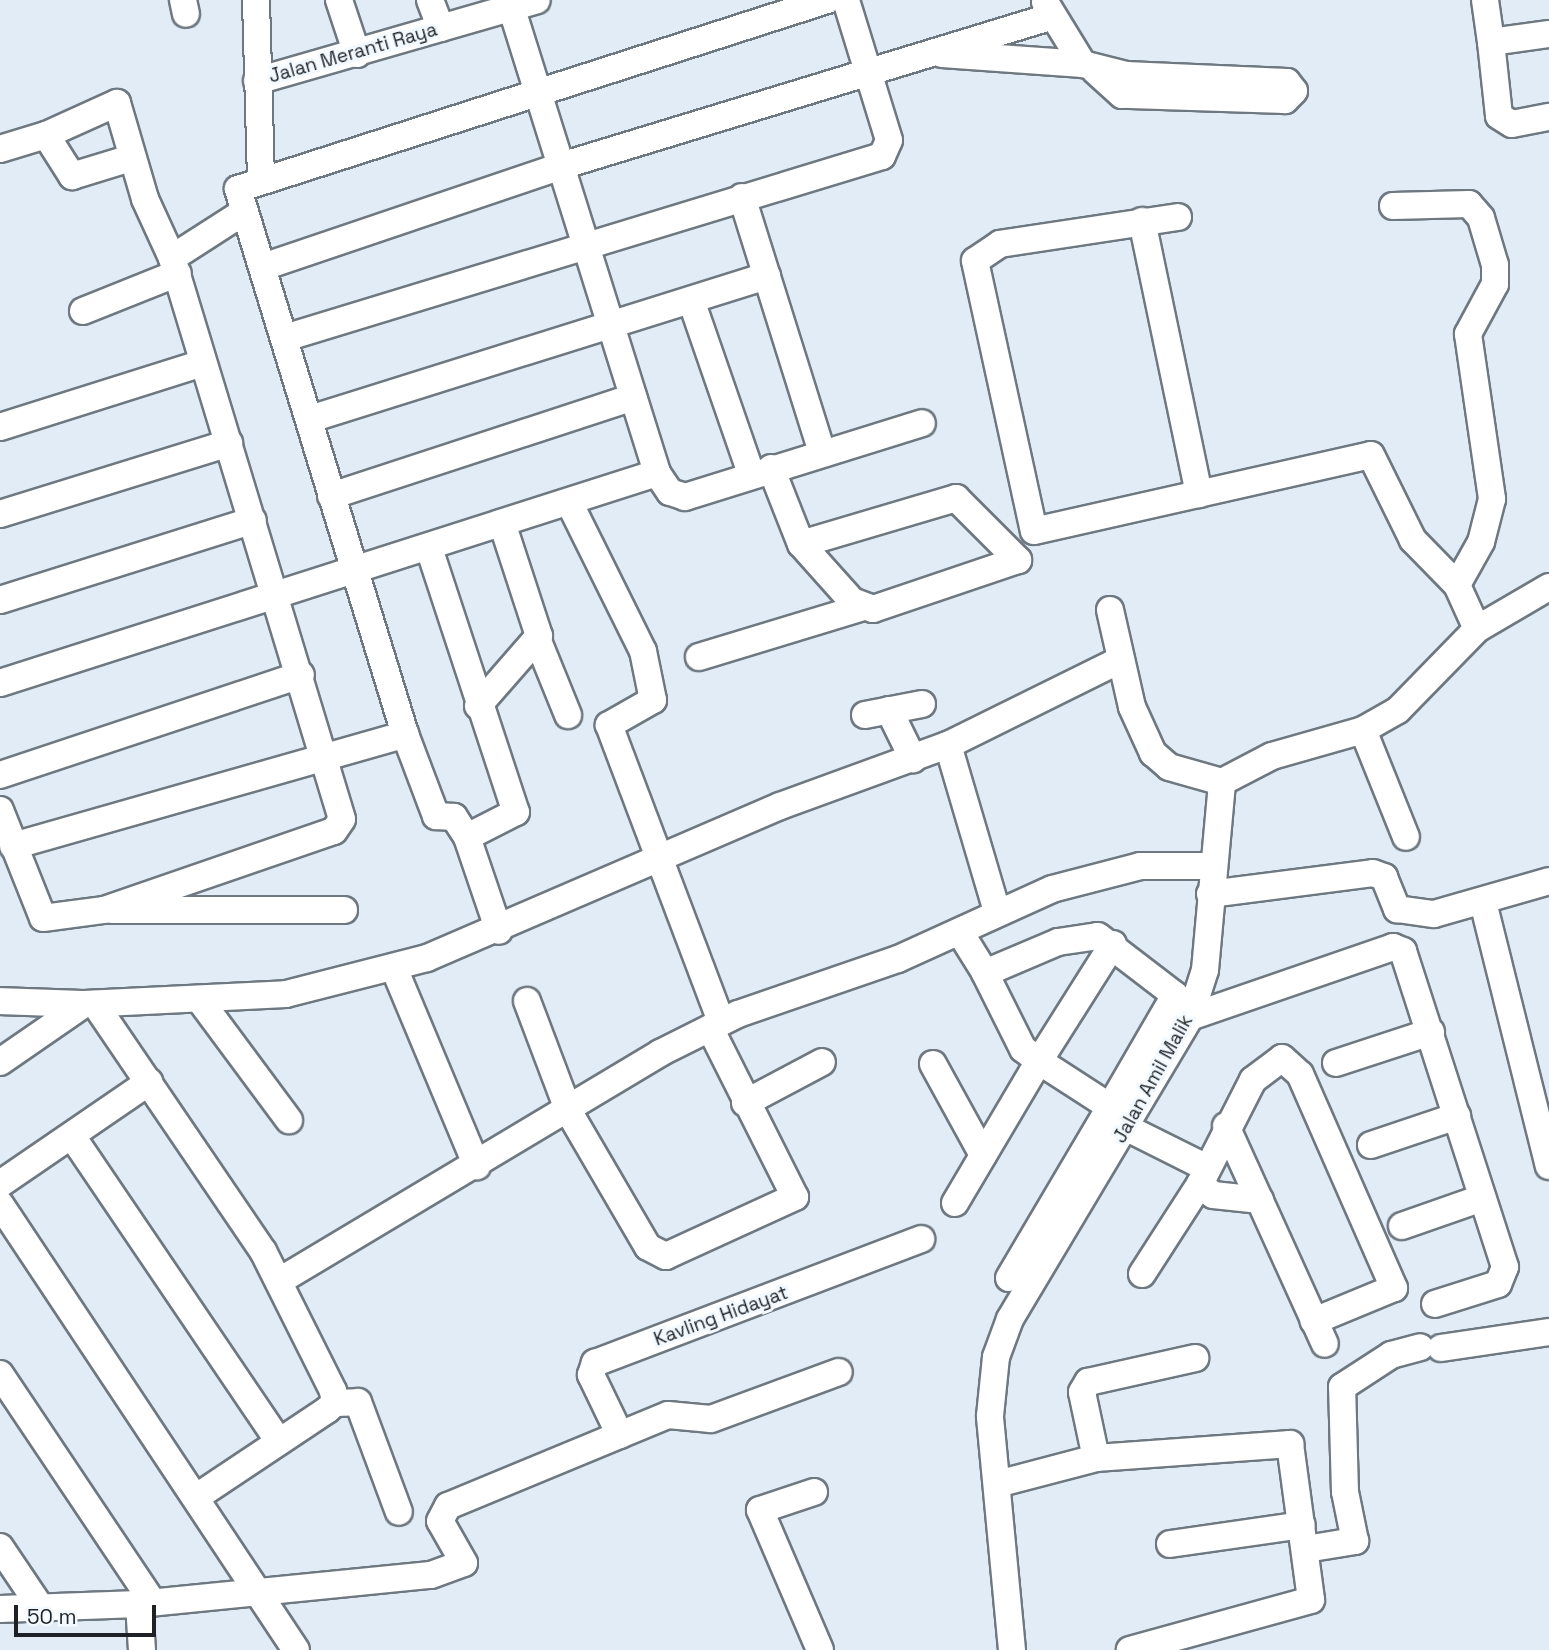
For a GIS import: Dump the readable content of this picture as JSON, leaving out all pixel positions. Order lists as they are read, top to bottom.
{
  "streets": {
    "street": ["Jalan Meranti Raya", "Jalan Amil Malik", "Kavling Hidayat"]
  },
  "scale_bar": "50 m"
}
